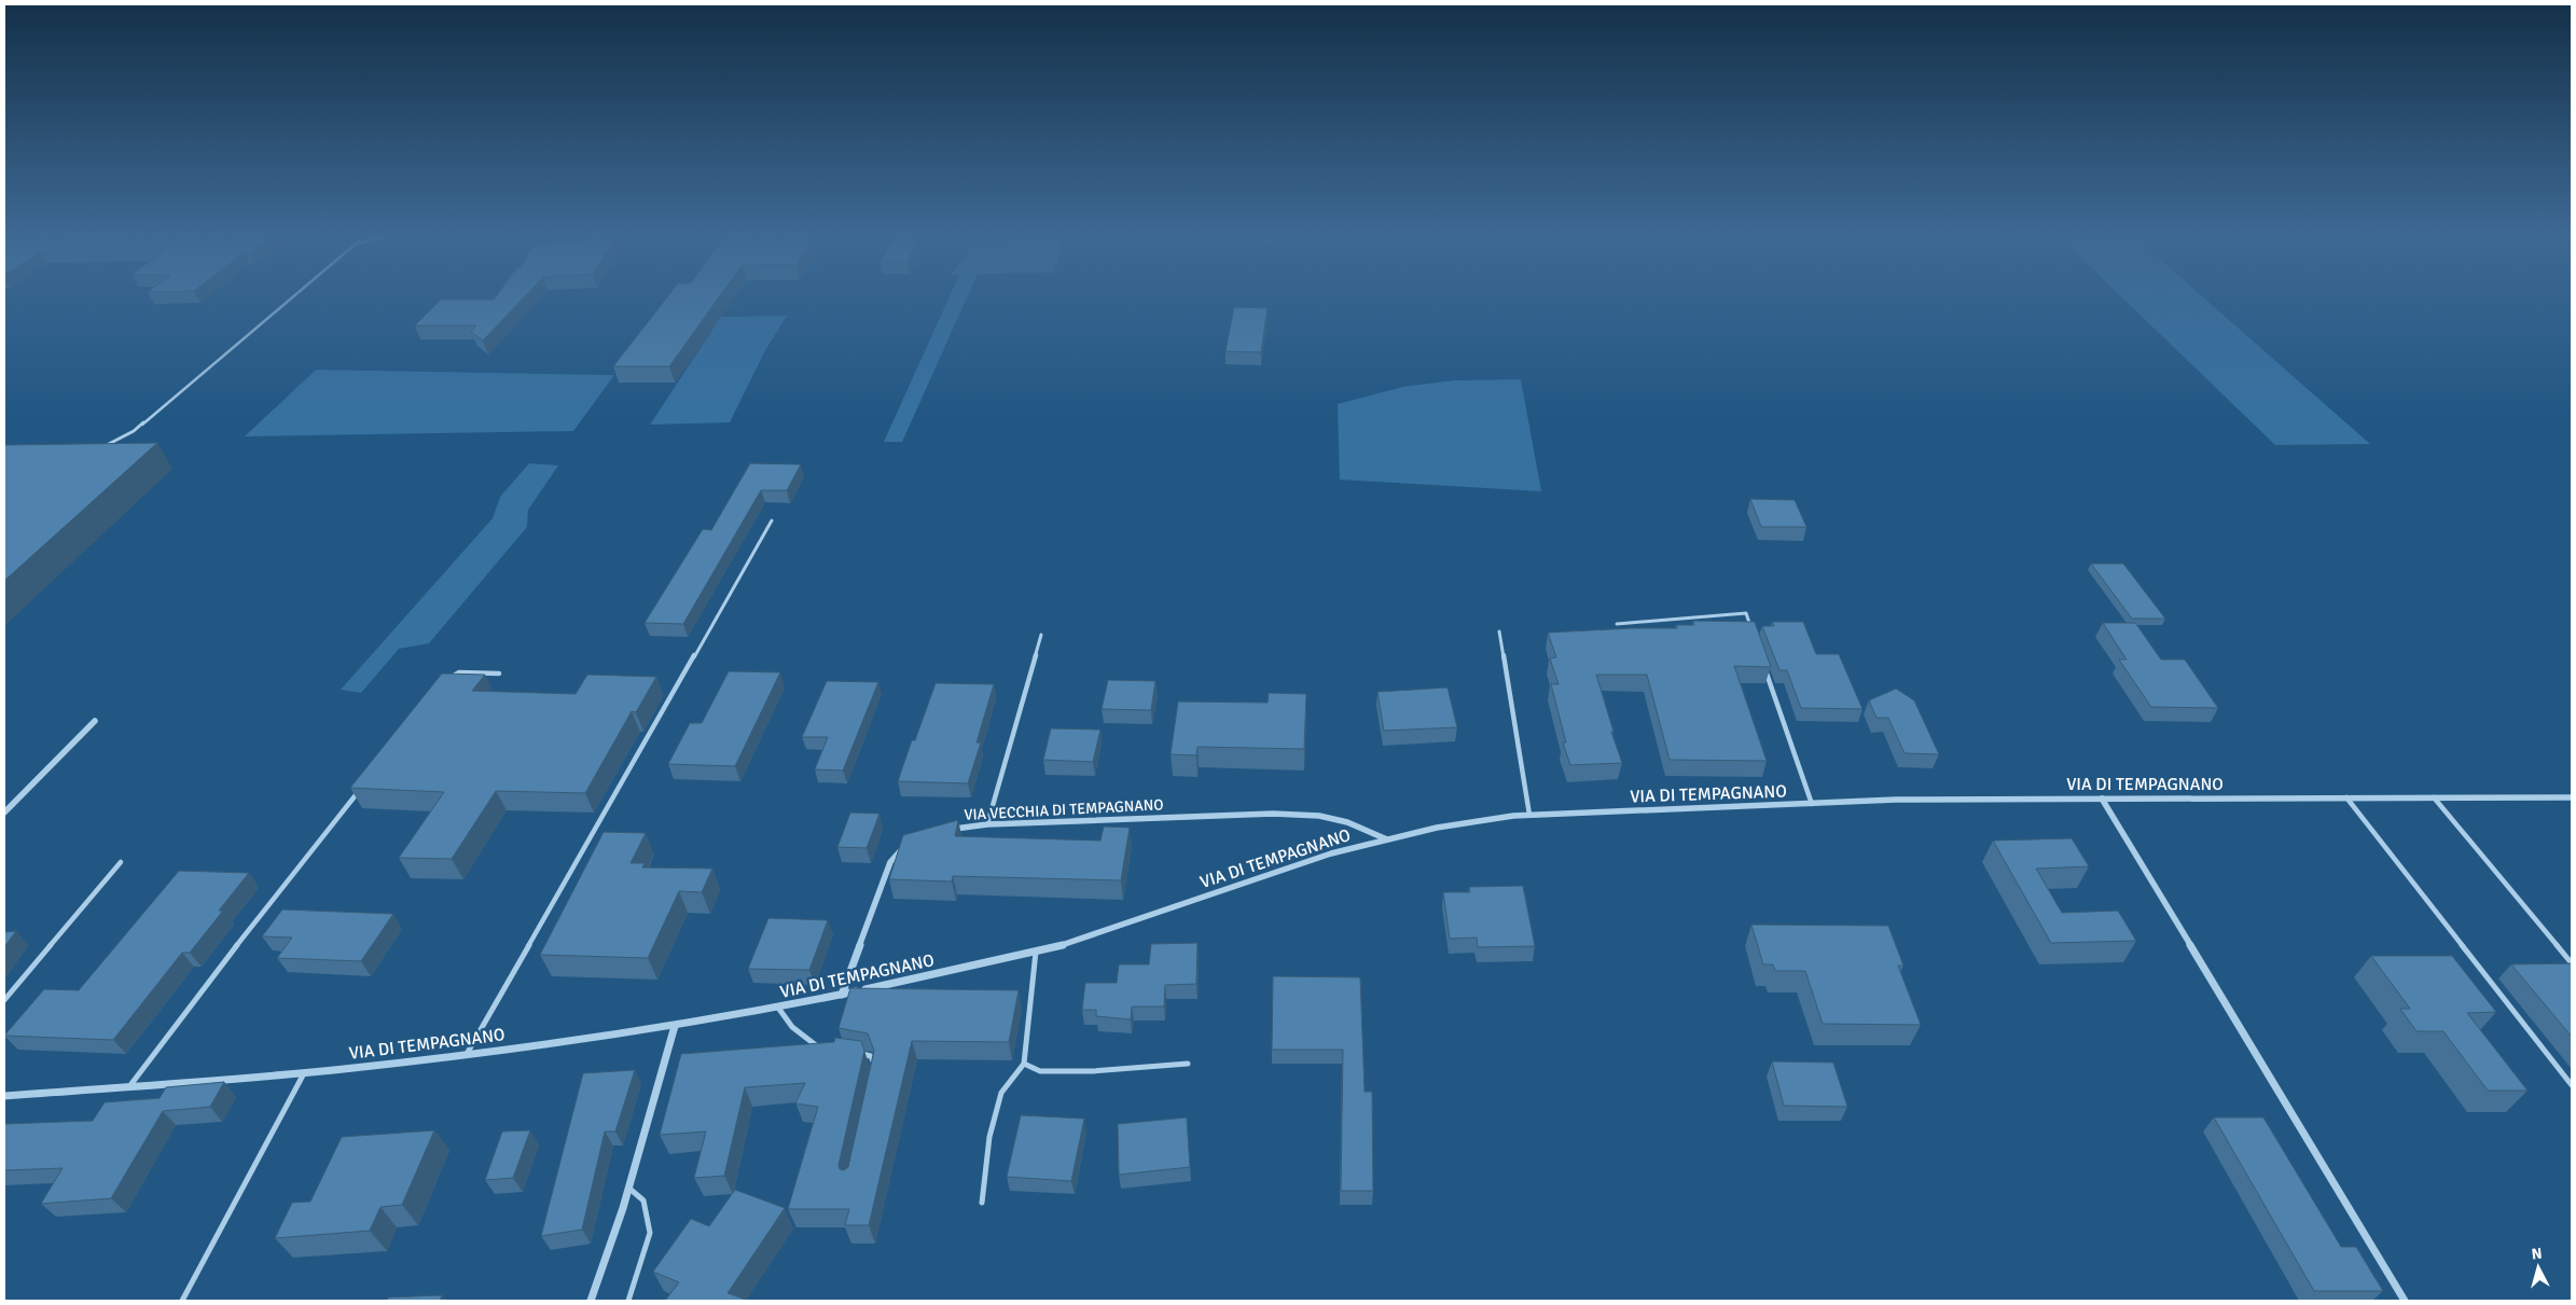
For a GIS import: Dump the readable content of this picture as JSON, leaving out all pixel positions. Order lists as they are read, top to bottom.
{
  "streets": {
    "street": ["VIA DI TEMPAGNANO", "VIA VECCHIA DI TEMPAGNANO"]
  },
  "crossings": [
    ["VIA DI TEMPAGNANO", "VIA VECCHIA DI TEMPAGNANO"]
  ],
  "north": "top"
}
